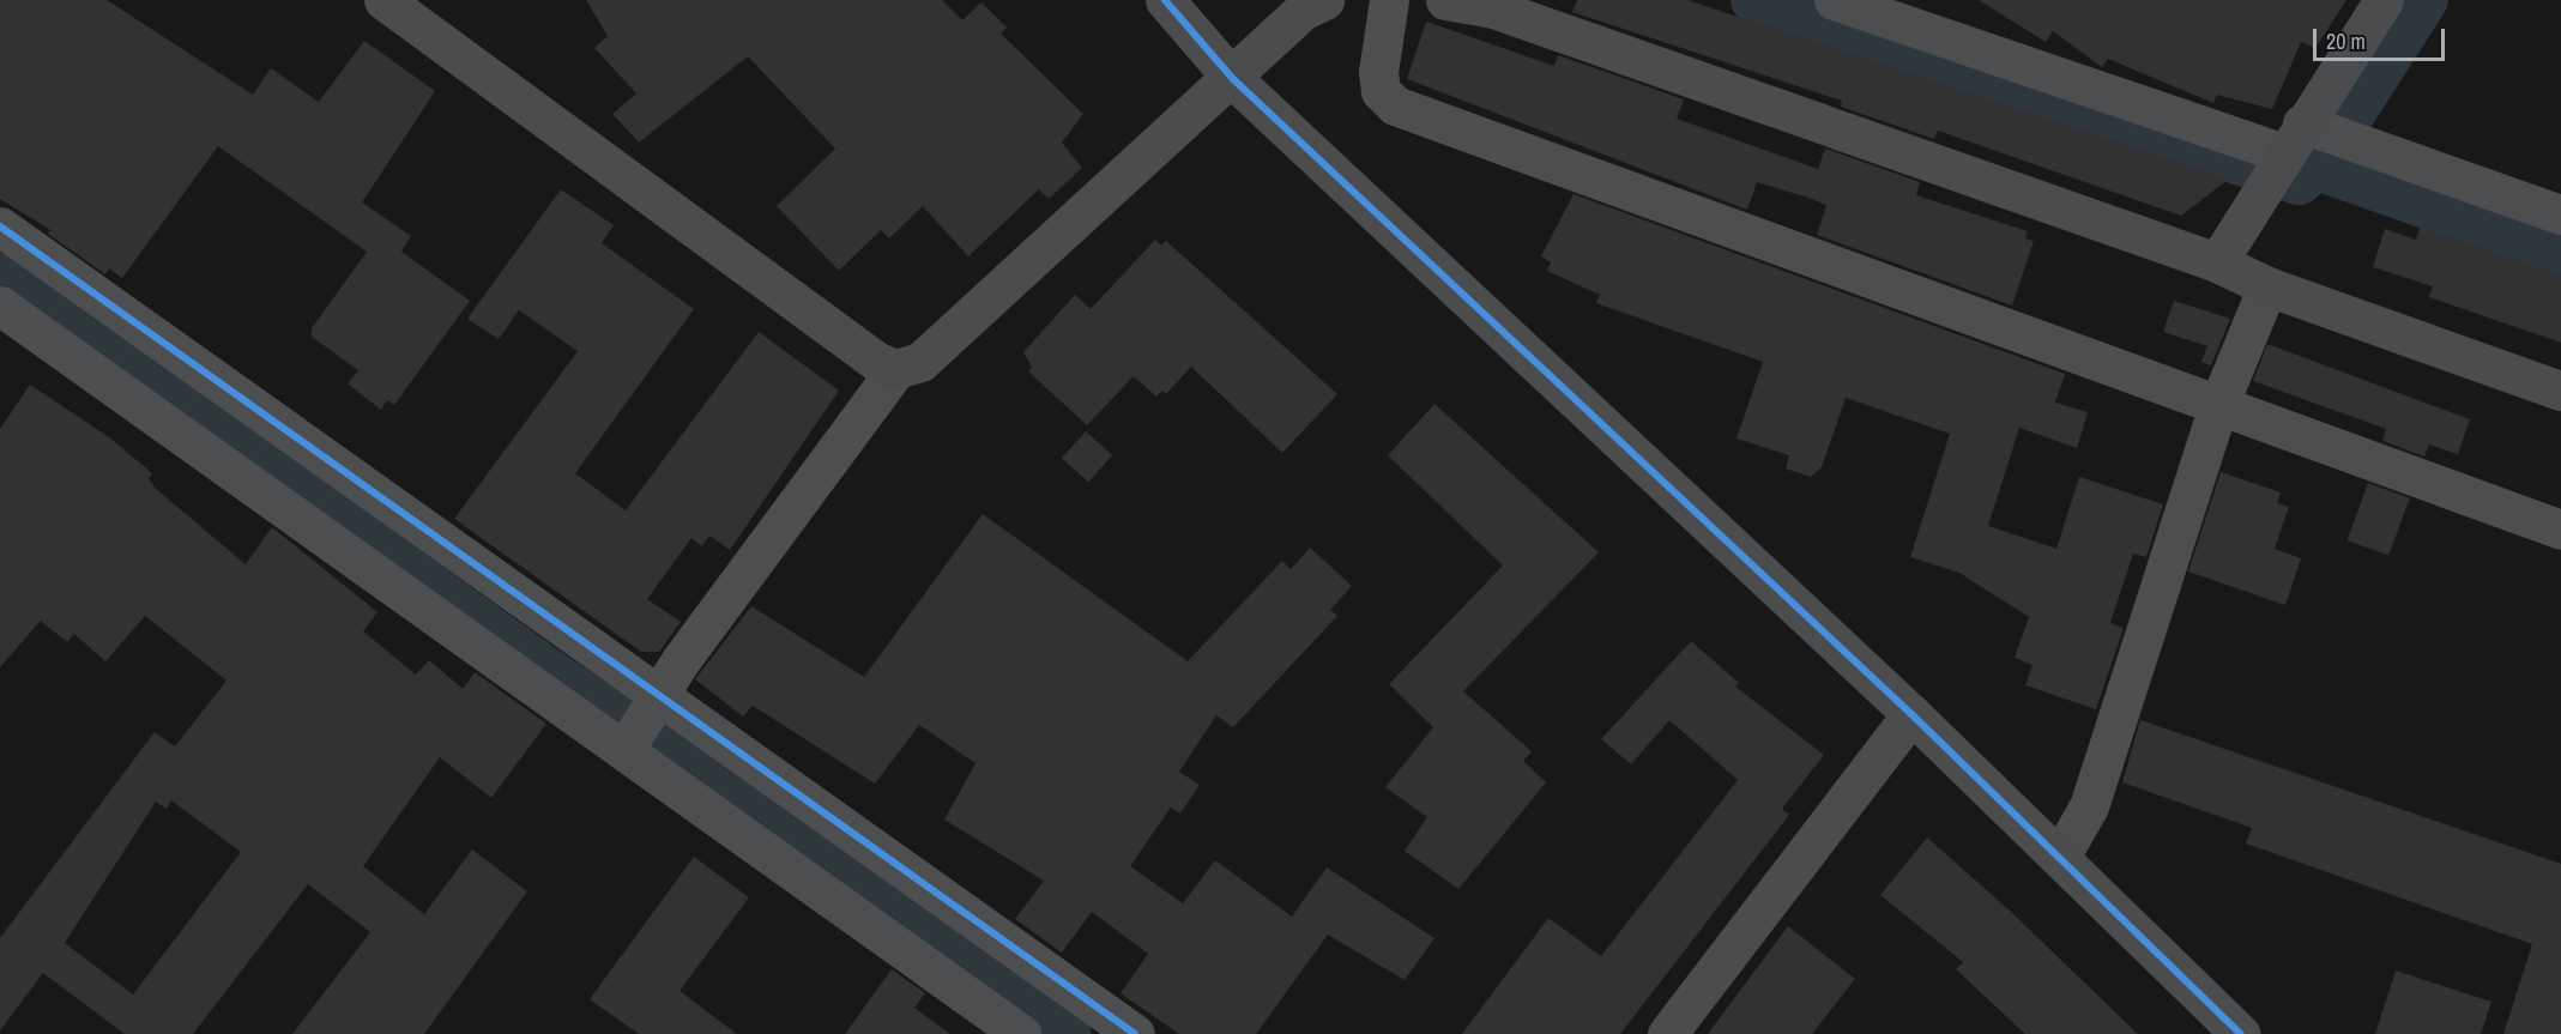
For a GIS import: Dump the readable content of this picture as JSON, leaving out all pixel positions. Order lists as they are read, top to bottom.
{
  "scale_bar": "20 m"
}
